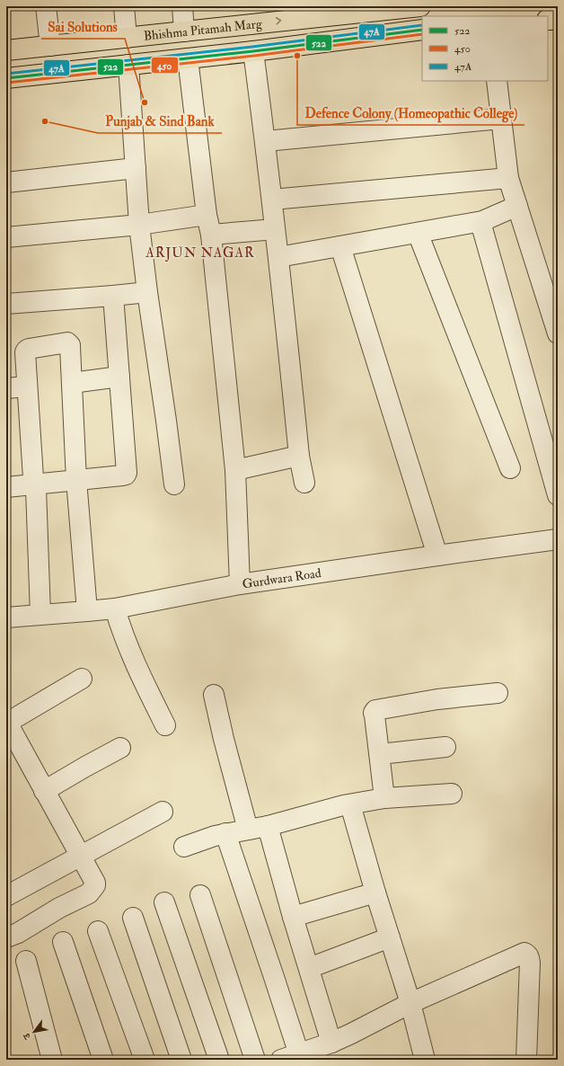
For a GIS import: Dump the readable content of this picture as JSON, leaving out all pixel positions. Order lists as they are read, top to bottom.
{
  "streets": {
    "main road": ["Bhishma Pitamah Marg"],
    "street": ["Gurdwara Road"]
  },
  "districts": ["ARJUN NAGAR"],
  "places": ["Defence Colony (Homeopathic College)", "Sai Solutions", "Punjab & Sind Bank"],
  "lines": ["transit line 47A", "transit line 522", "transit line 450"],
  "legend": ["522", "450", "47A"],
  "north": "bottom left"
}
